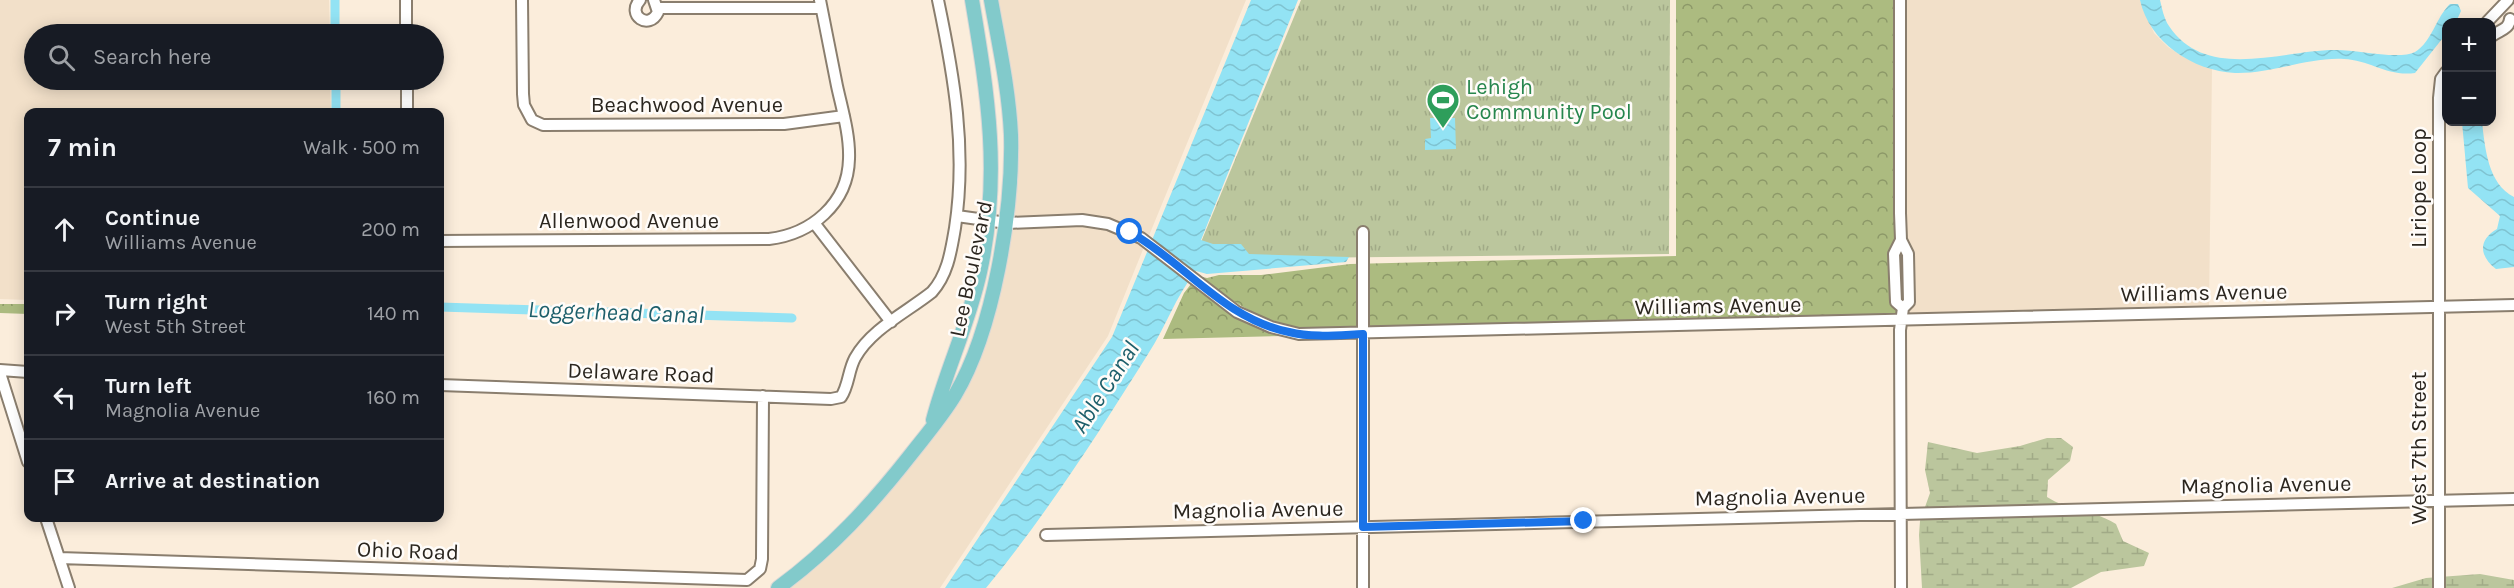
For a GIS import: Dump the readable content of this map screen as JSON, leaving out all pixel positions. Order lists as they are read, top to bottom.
{
  "streets": {
    "main road": ["Lee Boulevard"],
    "street": [
      "Beachwood Avenue",
      "Liriope Loop",
      "Allenwood Avenue",
      "Williams Avenue",
      "Delaware Road",
      "West 7th Street",
      "Magnolia Avenue",
      "Ohio Road"
    ]
  },
  "crossings": [
    ["Liriope Loop", "Williams Avenue"],
    ["Liriope Loop", "West 7th Street"],
    ["Lee Boulevard", "Williams Avenue"],
    ["Williams Avenue", "West 7th Street"],
    ["Delaware Road", "Ohio Road"],
    ["West 7th Street", "Magnolia Avenue"]
  ],
  "water": ["Loggerhead Canal", "Able Canal"],
  "places": {
    "sports": ["Lehigh Community Pool"]
  },
  "page": {
    "map_buttons": ["+", "−"],
    "search": "Search here",
    "heading": ["7 min", "Walk · 500 m"],
    "list": [
      ["Continue", "Williams Avenue", "200 m"],
      ["Turn right", "West 5th Street", "140 m"],
      ["Turn left", "Magnolia Avenue", "160 m"],
      "Arrive at destination"
    ]
  }
}
